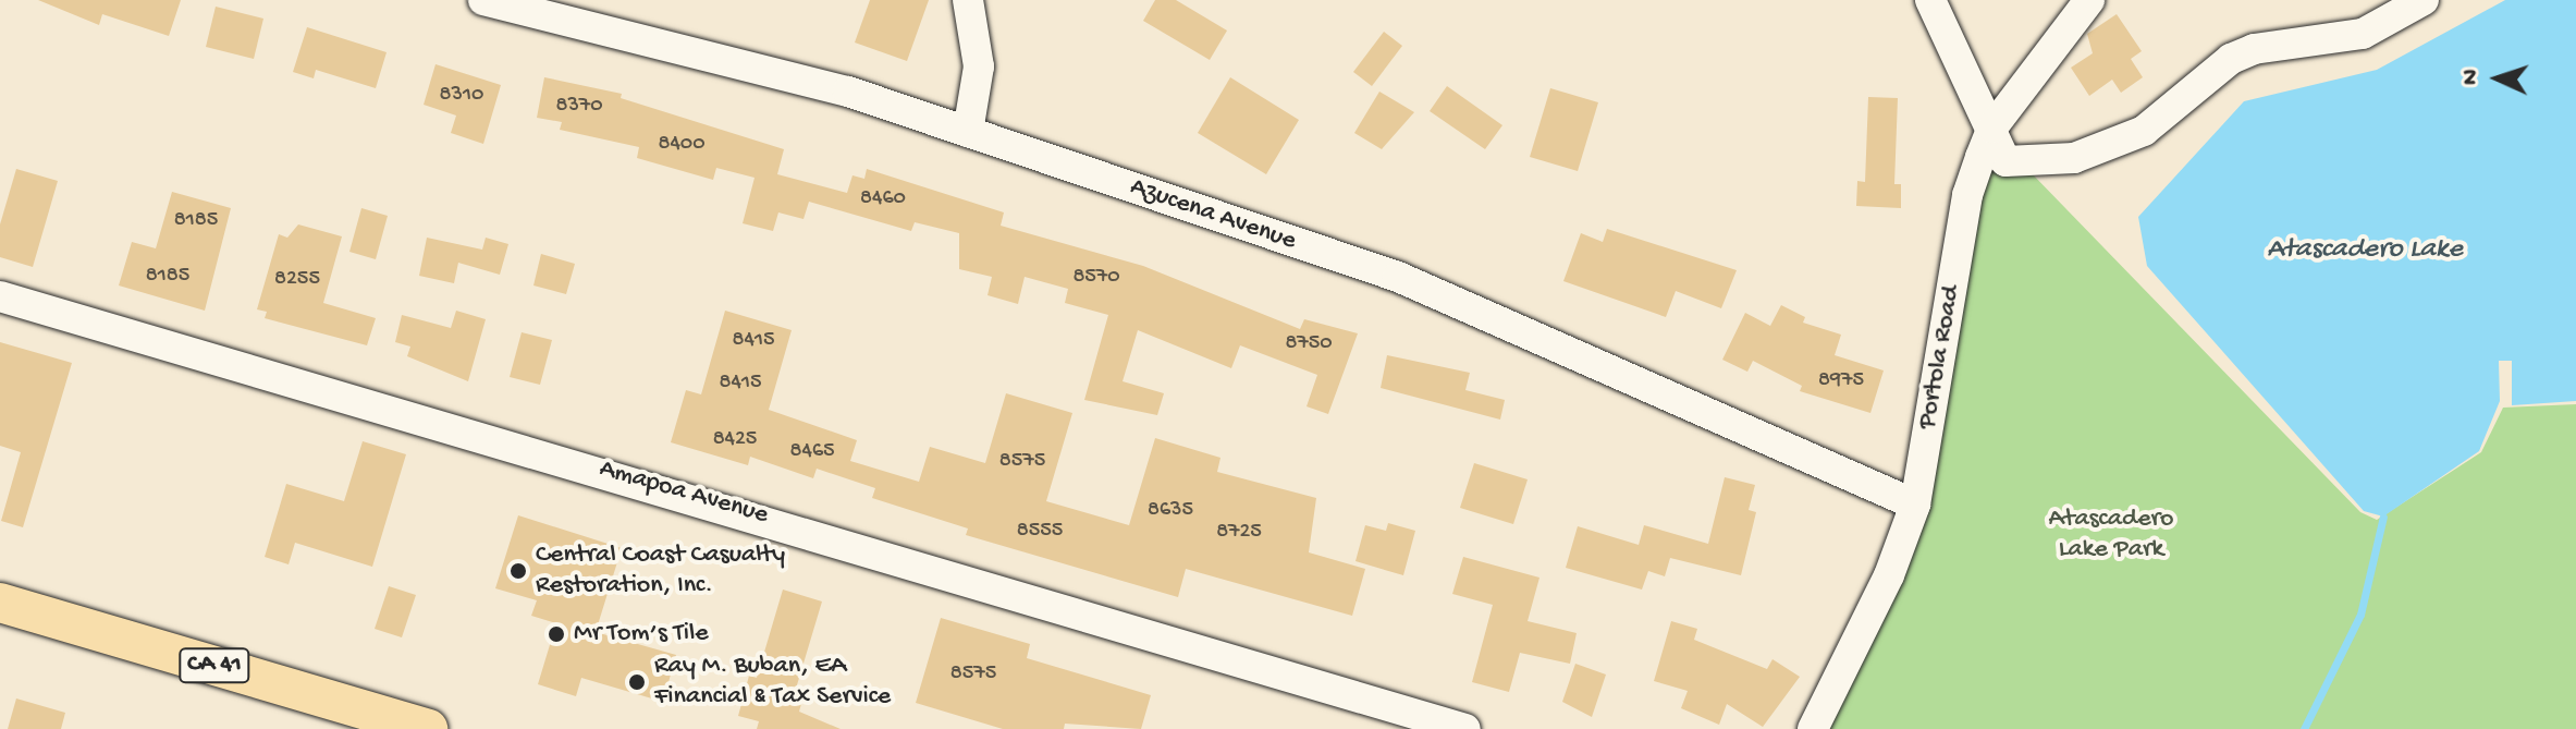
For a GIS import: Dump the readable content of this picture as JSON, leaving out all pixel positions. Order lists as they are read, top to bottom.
{
  "streets": {
    "main road": ["CA 41"],
    "street": ["Azucena Avenue", "Portola Road", "Amapoa Avenue"]
  },
  "crossings": [
    ["Azucena Avenue", "Portola Road"]
  ],
  "water": ["Atascadero Lake"],
  "parks": ["Atascadero Lake Park"],
  "places": ["Central Coast Casualty Restoration, Inc.", "Mr Tom’s Tile", "Ray M. Buban, EA Financial & Tax Service"],
  "house_numbers": [
    "8310",
    "8370",
    "8400",
    "8460",
    "8185",
    "8185",
    "8570",
    "8255",
    "8415",
    "8750",
    "8975",
    "8415",
    "8425",
    "8465",
    "8575",
    "8635",
    "8555",
    "8725",
    "8575"
  ],
  "north": "left"
}
